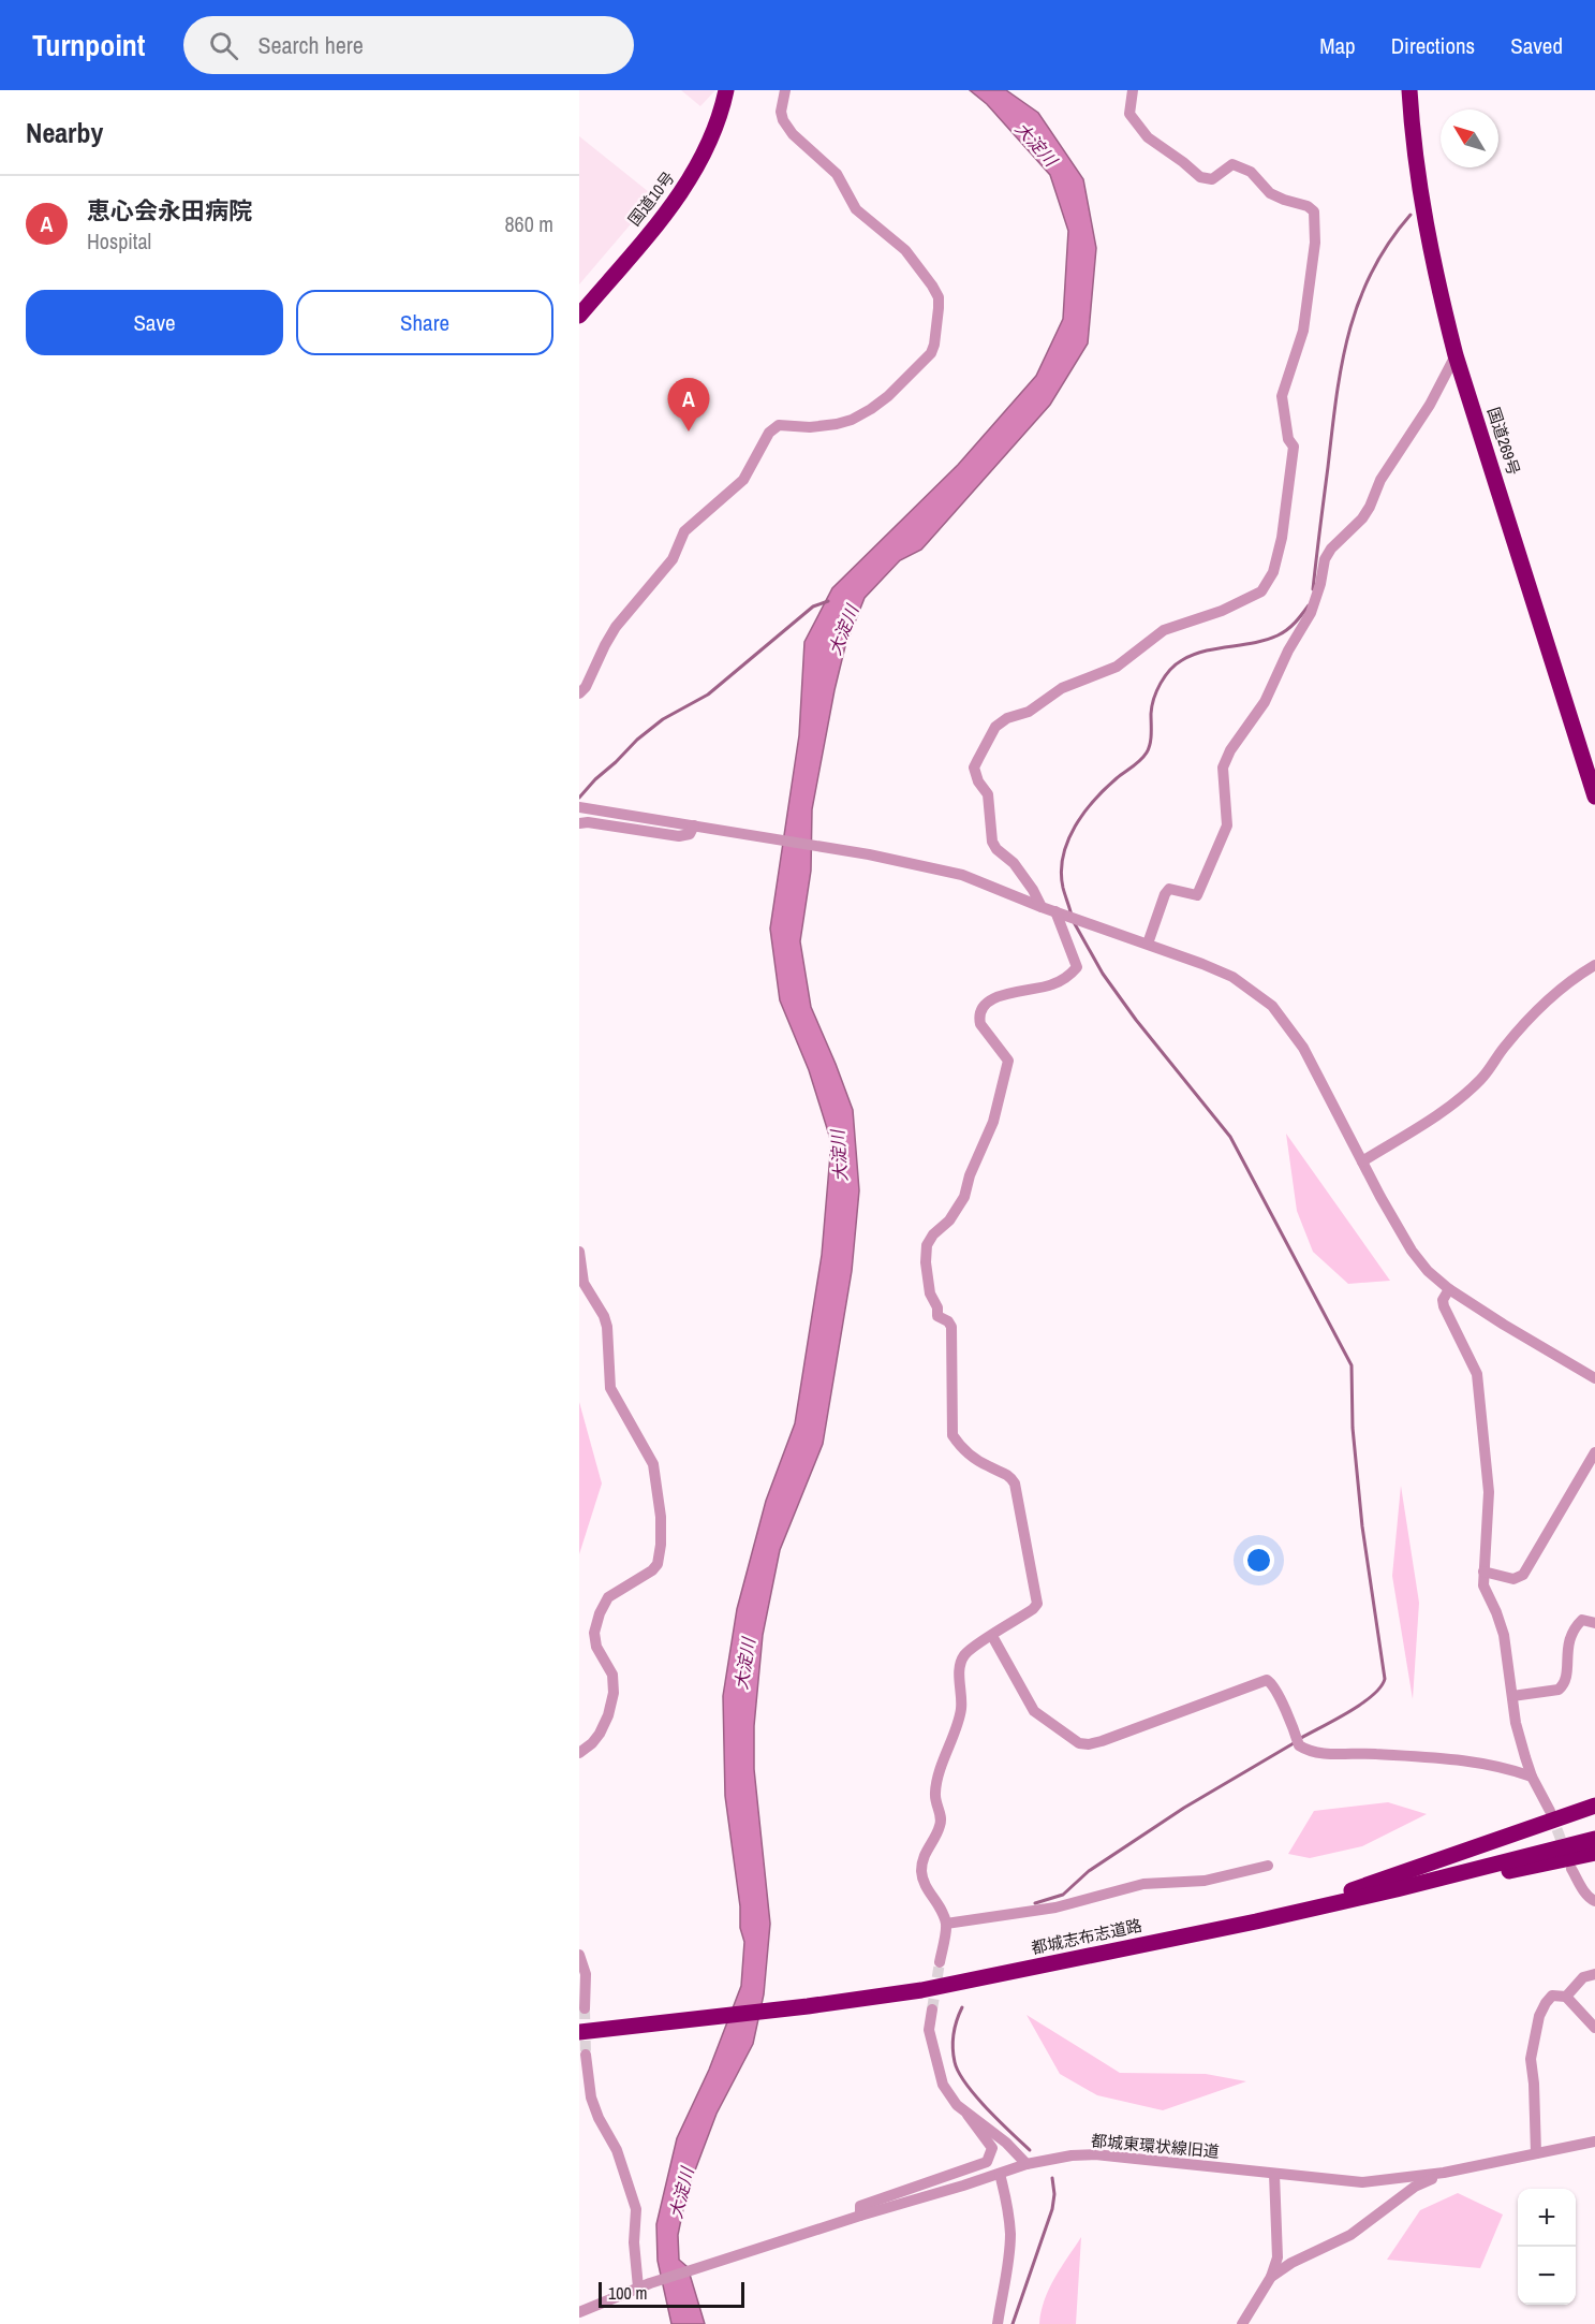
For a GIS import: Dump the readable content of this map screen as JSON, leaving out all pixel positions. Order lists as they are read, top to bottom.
{
  "streets": {
    "highway": ["国道10号", "国道269号", "都城志布志道路"],
    "street": ["都城東環状線旧道"]
  },
  "water": ["大淀川"],
  "scale_bar": "100 m",
  "north": "top left",
  "page": {
    "header": "Turnpoint",
    "search": "Search here",
    "nav": ["Map", "Directions", "Saved"],
    "heading": "Nearby",
    "list": [
      {
        "mark": "A",
        "name": "恵心会永田病院",
        "note": "Hospital",
        "value": "860 m"
      }
    ],
    "buttons": ["Save", "Share"],
    "pins": "A",
    "map_buttons": ["+", "−"],
    "scale": "100 m"
  }
}
